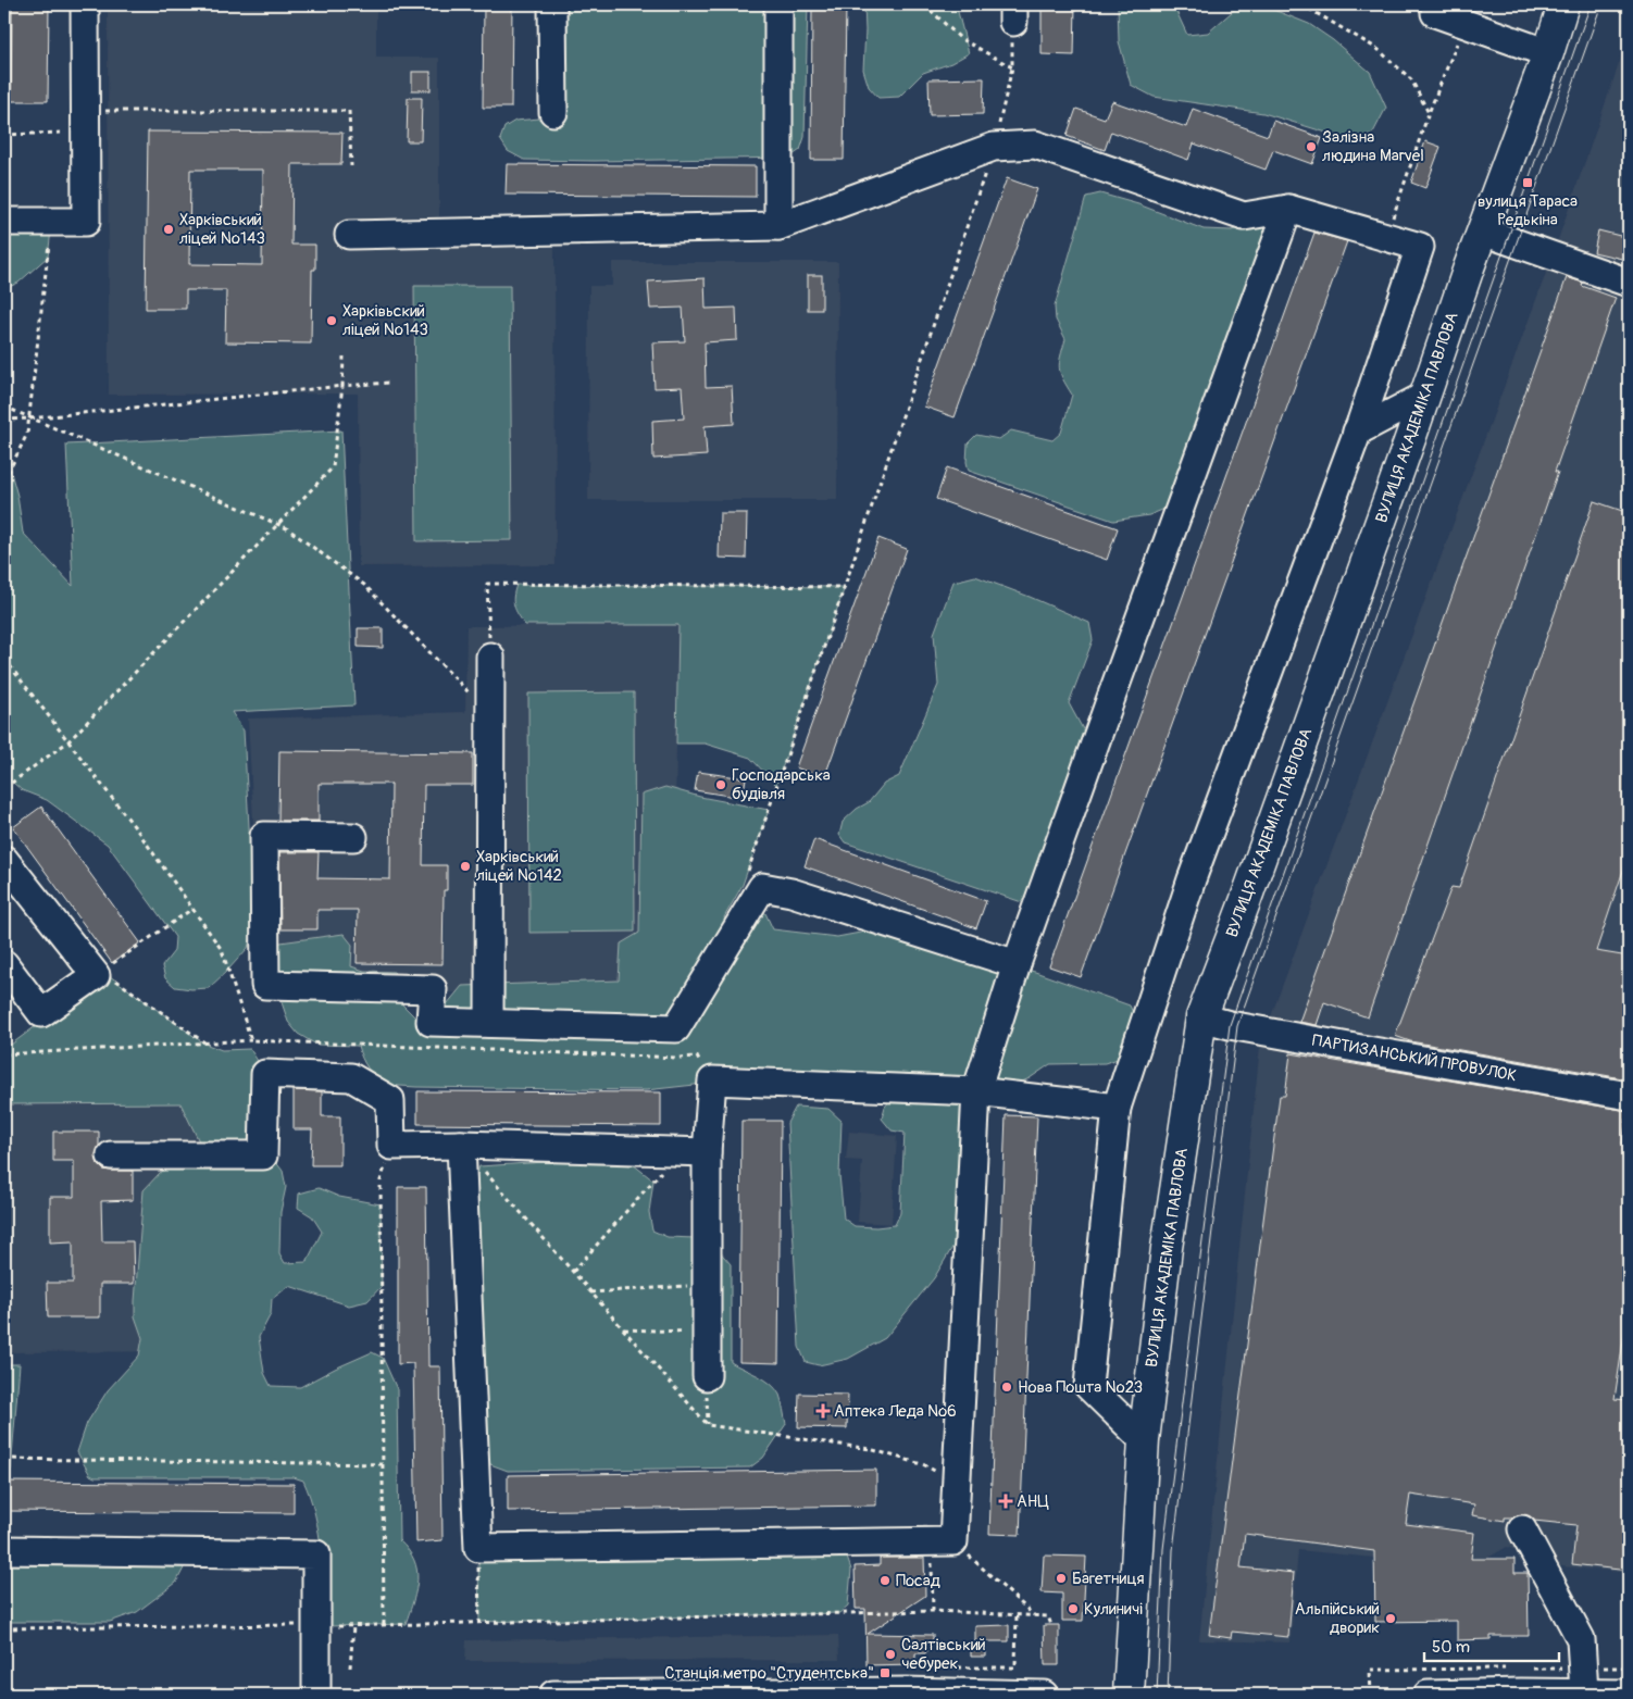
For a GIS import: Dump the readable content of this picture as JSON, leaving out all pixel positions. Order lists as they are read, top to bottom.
{
  "streets": {
    "main road": ["ВУЛИЦЯ АКАДЕМІКА ПАВЛОВА"],
    "street": ["ПАРТИЗАНСЬКИЙ ПРОВУЛОК"]
  },
  "crossings": [
    ["ВУЛИЦЯ АКАДЕМІКА ПАВЛОВА", "ПАРТИЗАНСЬКИЙ ПРОВУЛОК"]
  ],
  "places": {
    "other": [
      "Залізна людина Marvel",
      "Харківський ліцей №143",
      "Харківьский ліцей №143",
      "Господарська будівля",
      "Харківський ліцей №142",
      "Нова Пошта №23",
      "Багетниця",
      "Посад",
      "Кулиничі",
      "Альпійський дворик",
      "Салтівський чебурек"
    ],
    "transit": ["вулиця Тараса Редькіна", "Станція метро \"Студентська\""],
    "health": ["Аптека Леда №6", "АНЦ"]
  },
  "scale_bar": "50 m"
}
